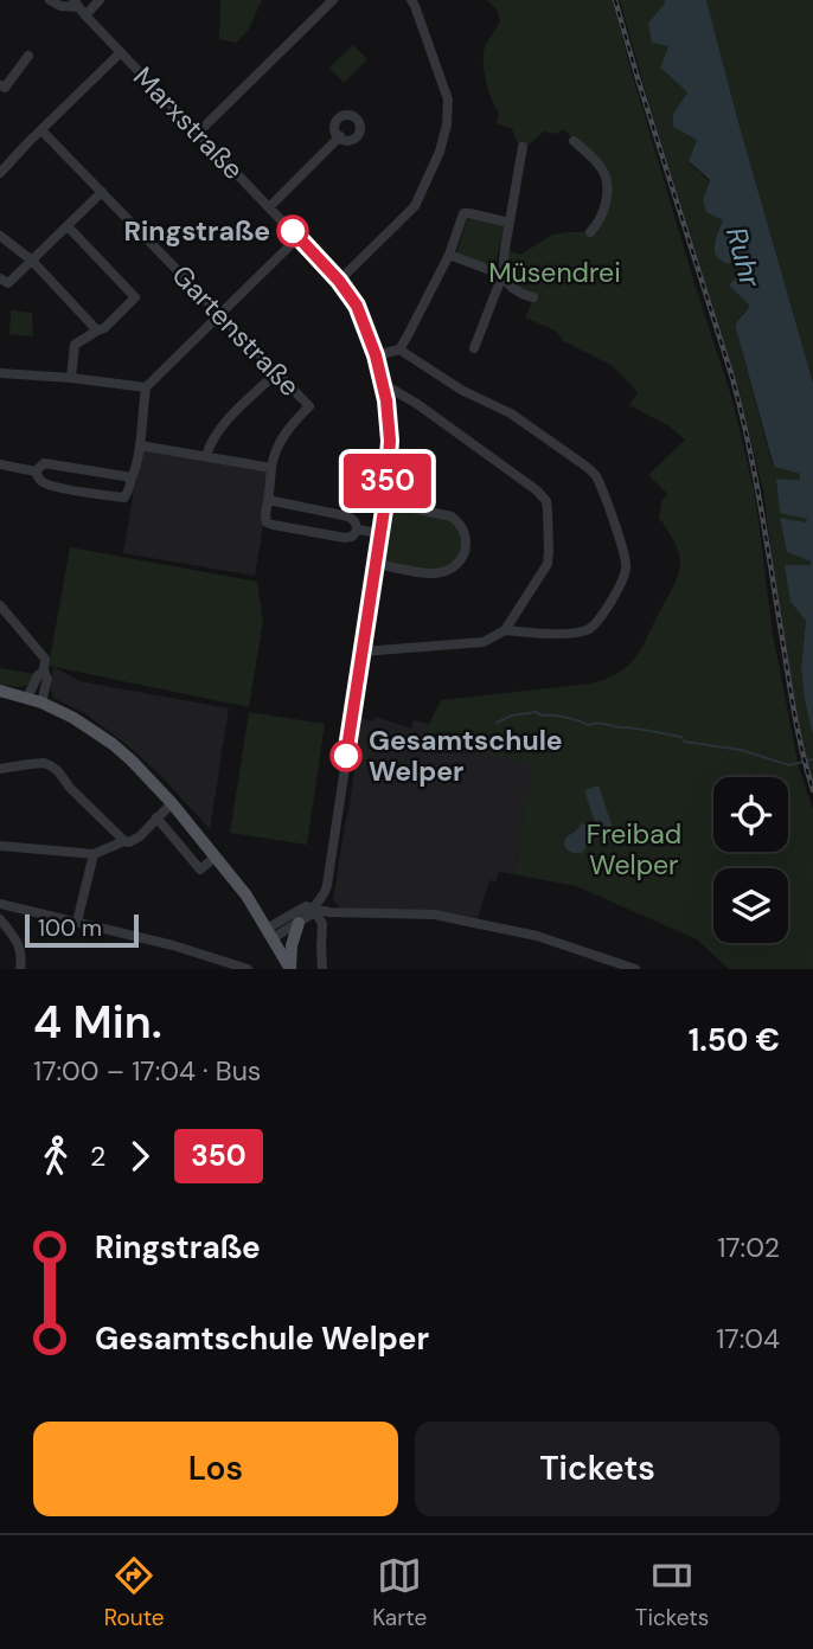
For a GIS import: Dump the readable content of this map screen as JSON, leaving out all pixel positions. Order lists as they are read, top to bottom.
{
  "streets": {
    "street": ["Marxstraße", "Gartenstraße"]
  },
  "water": ["Ruhr"],
  "parks": ["Müsendrei", "Freibad Welper"],
  "places": ["Ringstraße", "Gesamtschule Welper"],
  "lines": ["bus line 350"],
  "scale_bar": "100 m",
  "page": {
    "on_map": "350",
    "scale": "100 m",
    "heading": ["4 Min.", "17:00 – 17:04 · Bus", "1.50 €"],
    "legs": ["2", "350"],
    "list": [
      {
        "name": "Ringstraße",
        "value": "17:02"
      },
      {
        "name": "Gesamtschule Welper",
        "value": "17:04"
      }
    ],
    "buttons": ["Los", "Tickets"],
    "tabs": ["Route", "Karte", "Tickets"]
  }
}
